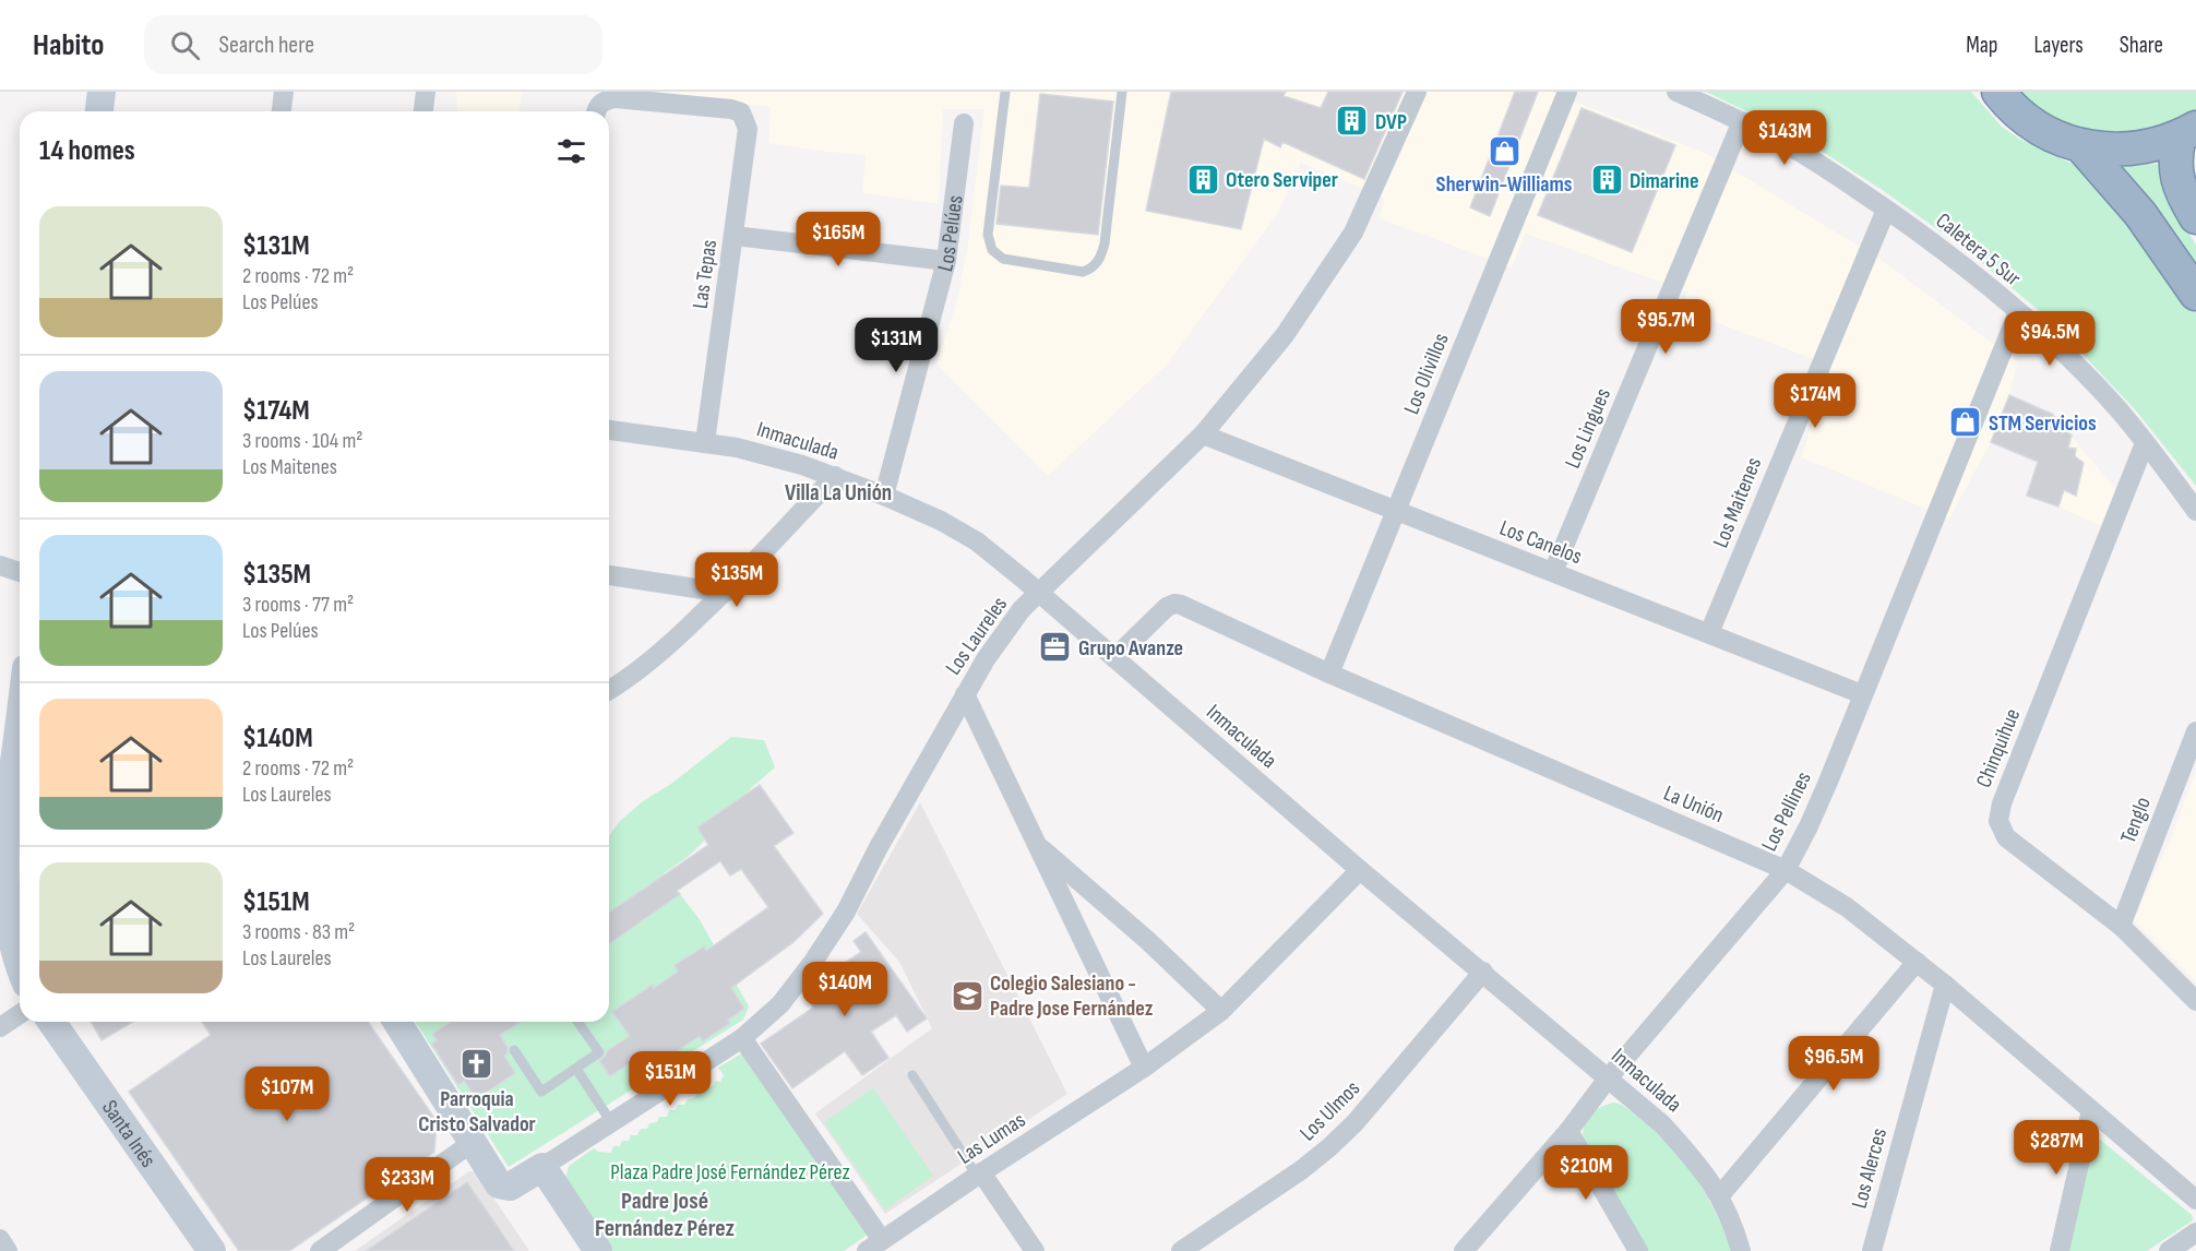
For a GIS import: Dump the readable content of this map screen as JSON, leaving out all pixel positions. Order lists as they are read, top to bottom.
{
  "streets": {
    "main road": ["Santa Inés"],
    "street": [
      "Los Pelúes",
      "Caletera 5 Sur",
      "Las Tepas",
      "Los Olivillos",
      "Los Lingues",
      "Inmaculada",
      "Los Maitenes",
      "Los Canelos",
      "Los Laureles",
      "Chinquihue",
      "La Unión",
      "Los Pellines",
      "Tenglo",
      "Los Ulmos",
      "Las Lumas",
      "Los Alerces"
    ]
  },
  "crossings": [
    ["Los Pelúes", "Inmaculada"],
    ["Caletera 5 Sur", "Los Lingues"],
    ["Caletera 5 Sur", "Los Maitenes"],
    ["Caletera 5 Sur", "Chinquihue"],
    ["Caletera 5 Sur", "Los Pellines"],
    ["Las Tepas", "Inmaculada"],
    ["Los Olivillos", "Los Canelos"],
    ["Los Olivillos", "La Unión"],
    ["Los Lingues", "Los Canelos"],
    ["Inmaculada", "Los Laureles"],
    ["Inmaculada", "La Unión"],
    ["Inmaculada", "Los Pellines"],
    ["Inmaculada", "Los Ulmos"],
    ["Inmaculada", "Las Lumas"],
    ["Los Maitenes", "Los Canelos"],
    ["Los Canelos", "Los Laureles"],
    ["Los Canelos", "Los Pellines"],
    ["Chinquihue", "Tenglo"],
    ["La Unión", "Los Pellines"],
    ["La Unión", "Los Alerces"]
  ],
  "districts": ["Villa La Unión", "Padre José Fernández Pérez"],
  "parks": ["Plaza Padre José Fernández Pérez"],
  "places": {
    "building": ["DVP", "Otero Serviper", "Dimarine"],
    "shop": ["Sherwin-Williams", "STM Servicios"],
    "office": ["Grupo Avanze"],
    "school or university": ["Colegio Salesiano - Padre Jose Fernández"],
    "church": ["Parroquia Cristo Salvador"]
  },
  "page": {
    "header": "Habito",
    "search": "Search here",
    "nav": ["Map", "Layers", "Share"],
    "price": [
      "$143M",
      "$165M",
      "$95.7M",
      "$94.5M",
      "$131M",
      "$174M",
      "$135M",
      "$140M",
      "$96.5M",
      "$151M",
      "$107M",
      "$287M",
      "$210M",
      "$233M"
    ],
    "heading": "14 homes",
    "list": [
      {
        "name": "$131M",
        "note": "2 rooms · 72 m² · Los Pelúes"
      },
      {
        "name": "$174M",
        "note": "3 rooms · 104 m² · Los Maitenes"
      },
      {
        "name": "$135M",
        "note": "3 rooms · 77 m² · Los Pelúes"
      },
      {
        "name": "$140M",
        "note": "2 rooms · 72 m² · Los Laureles"
      },
      {
        "name": "$151M",
        "note": "3 rooms · 83 m² · Los Laureles"
      }
    ]
  }
}
